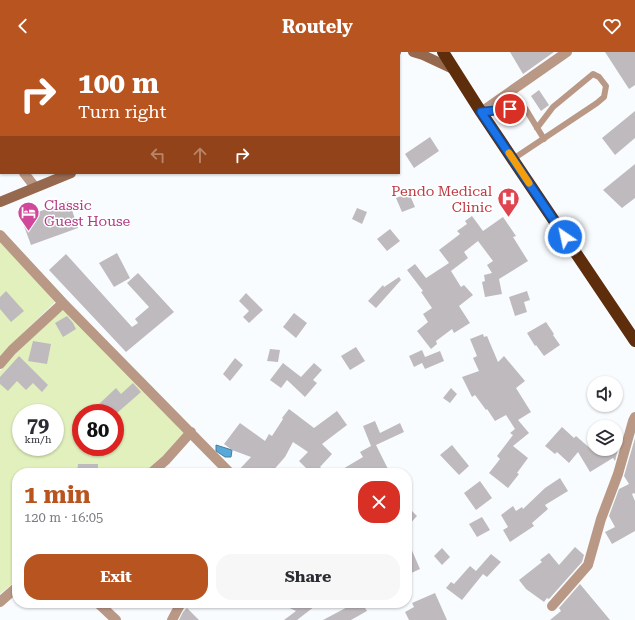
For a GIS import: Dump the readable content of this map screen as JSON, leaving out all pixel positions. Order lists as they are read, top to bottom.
{
  "places": {
    "hospital": ["Pendo Medical Clinic"],
    "hotel": ["Classic Guest House"]
  },
  "page": {
    "header": "Routely",
    "turn": ["100 m", "Turn right"],
    "speed": "79 km/h",
    "limit": "80",
    "heading": ["1 min", "120 m · 16:05"],
    "buttons": ["Exit", "Share"]
  }
}
